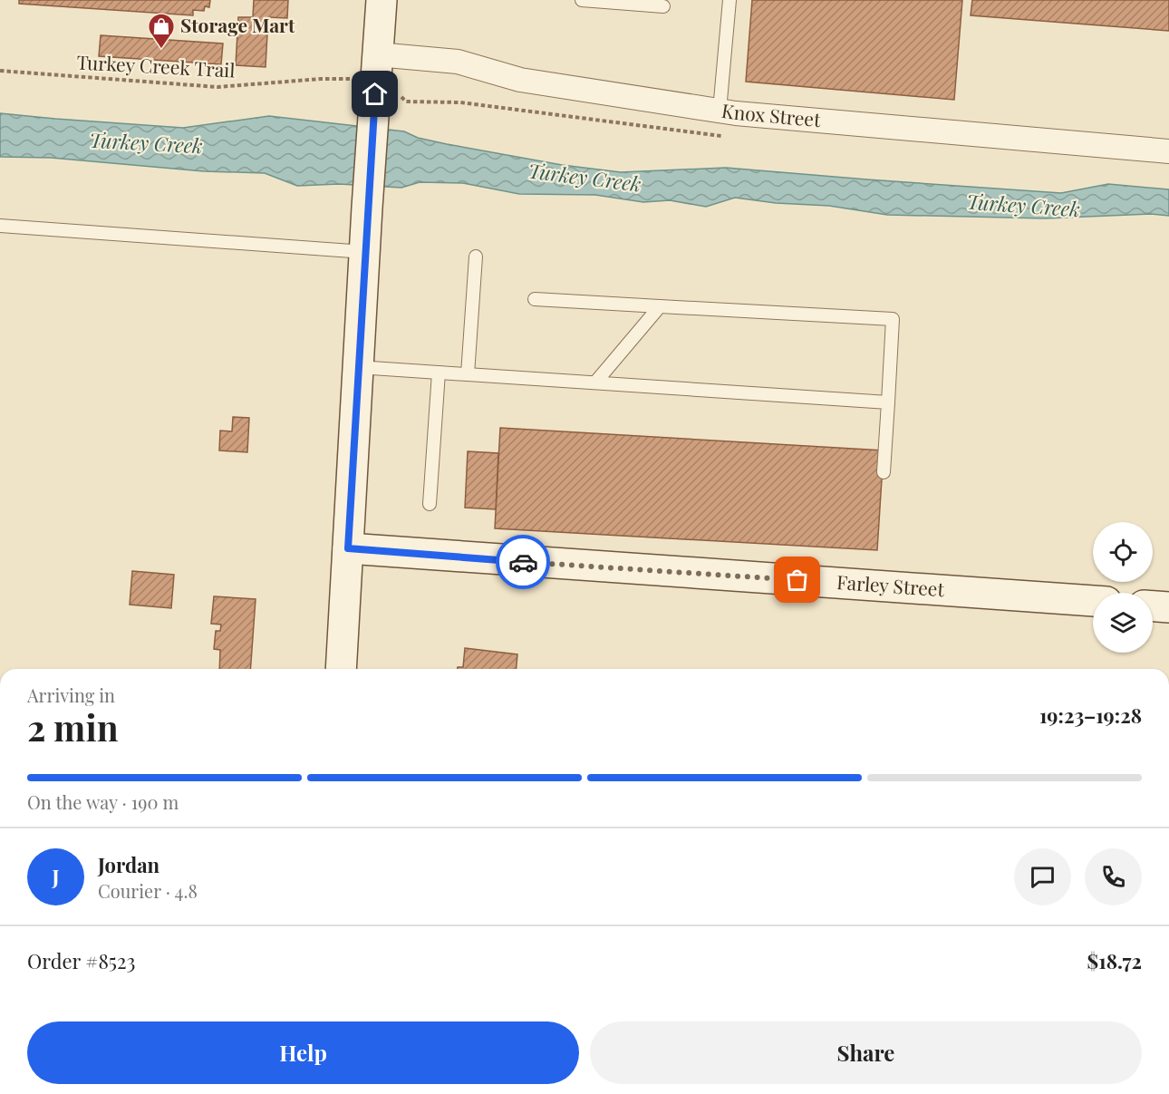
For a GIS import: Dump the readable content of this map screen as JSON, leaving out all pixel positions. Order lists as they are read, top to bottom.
{
  "streets": {
    "street": ["Knox Street", "Farley Street"],
    "path": ["Turkey Creek Trail"]
  },
  "crossings": [
    ["Turkey Creek Trail", "Knox Street"]
  ],
  "water": ["Turkey Creek"],
  "places": {
    "shop": ["Storage Mart"]
  },
  "page": {
    "heading": ["2 min", "Arriving in", "19:23–19:28"],
    "panel": [
      "Jordan",
      "Courier · 4.8",
      "Order #8523",
      "$18.72"
    ],
    "bar": "On the way · 190 m",
    "round": "J",
    "buttons": ["Help", "Share"]
  }
}
